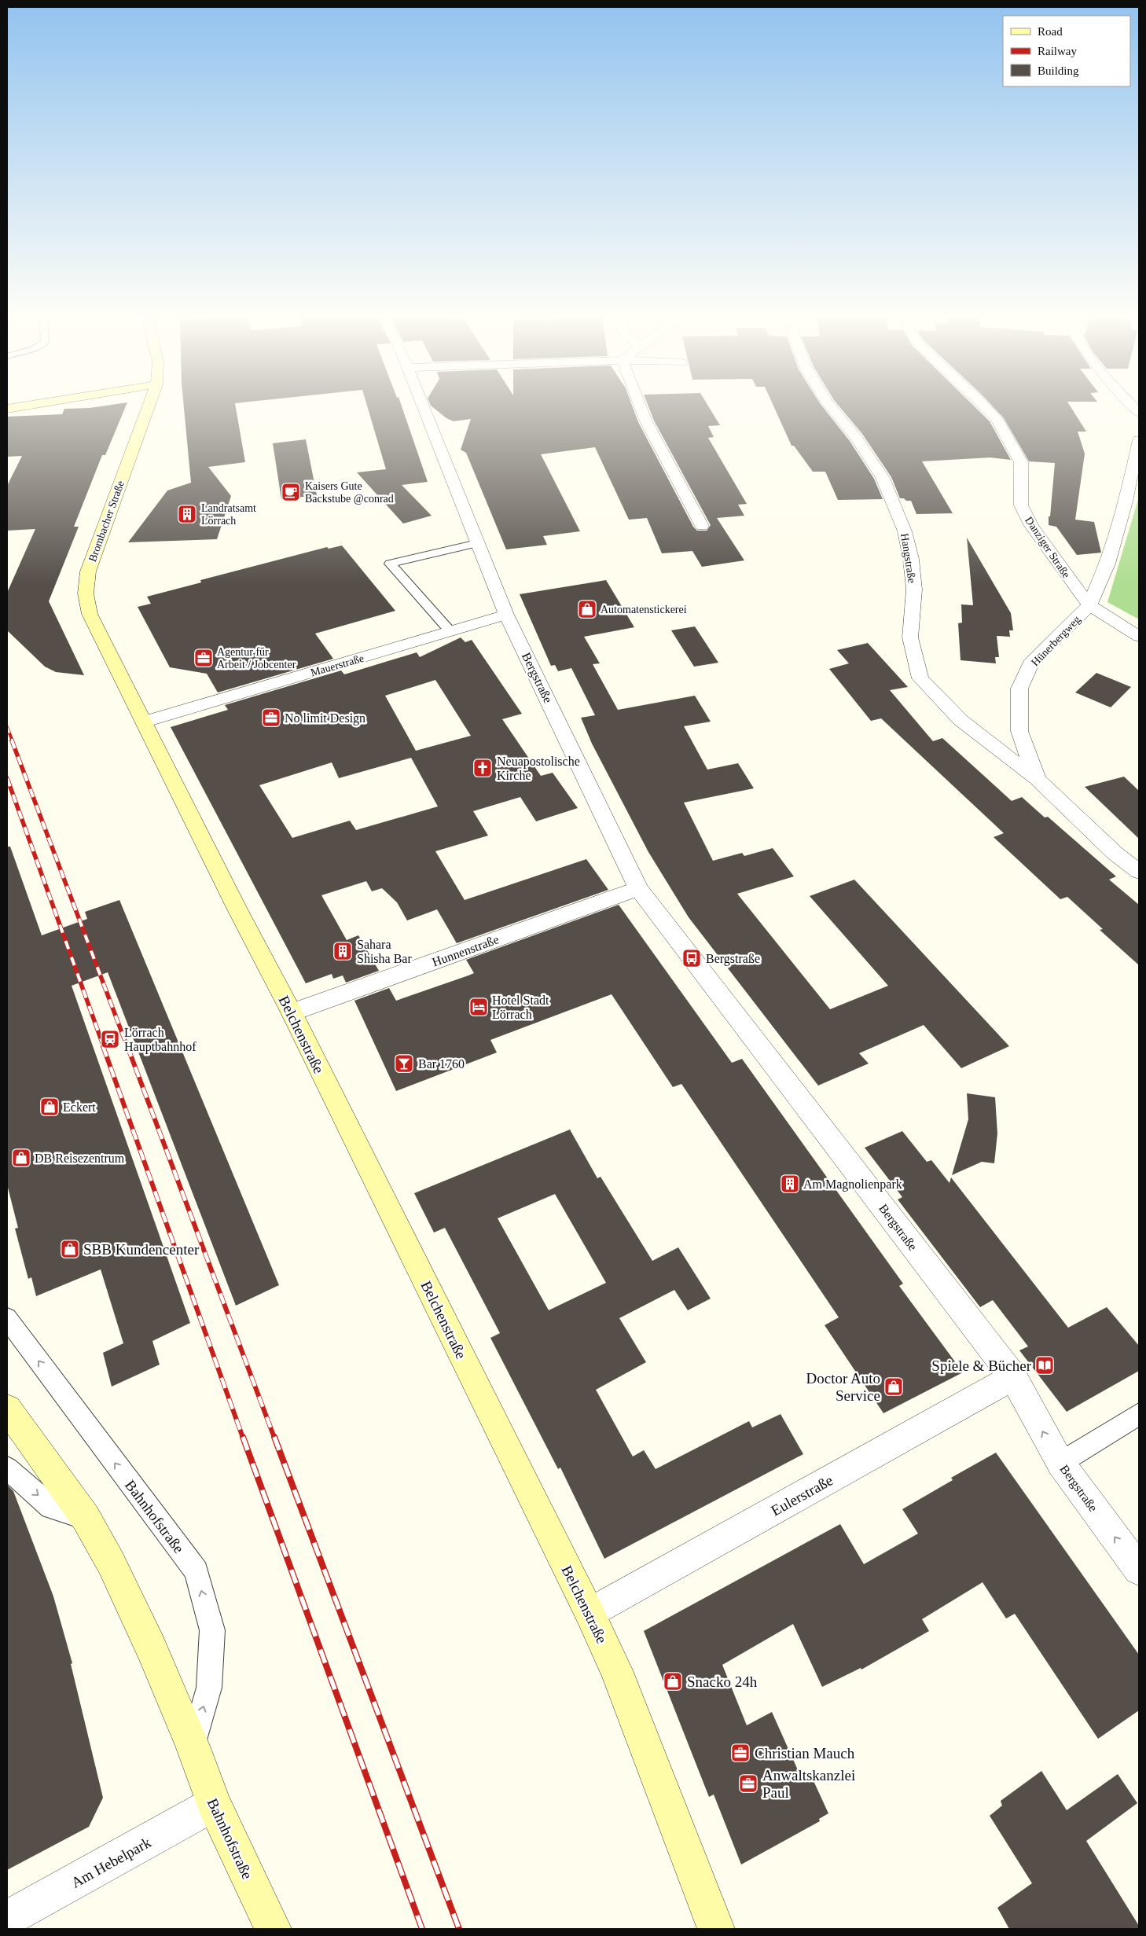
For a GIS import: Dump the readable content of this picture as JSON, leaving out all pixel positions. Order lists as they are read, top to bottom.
{
  "streets": {
    "main road": ["Brombacher Straße", "Belchenstraße", "Bahnhofstraße"],
    "street": [
      "Danziger Straße",
      "Hangstraße",
      "Hünerbergweg",
      "Mauerstraße",
      "Bergstraße",
      "Hunnenstraße",
      "Eulerstraße",
      "Am Hebelpark"
    ]
  },
  "crossings": [
    ["Brombacher Straße", "Mauerstraße"],
    ["Brombacher Straße", "Belchenstraße"],
    ["Danziger Straße", "Hünerbergweg"],
    ["Hangstraße", "Hünerbergweg"],
    ["Mauerstraße", "Bergstraße"],
    ["Mauerstraße", "Belchenstraße"],
    ["Bergstraße", "Hunnenstraße"],
    ["Bergstraße", "Eulerstraße"],
    ["Hunnenstraße", "Belchenstraße"],
    ["Belchenstraße", "Eulerstraße"],
    ["Bahnhofstraße", "Am Hebelpark"]
  ],
  "one_way": ["Bahnhofstraße"],
  "places": {
    "cafe": ["Kaisers Gute Backstube @conrad"],
    "building": ["Landratsamt Lörrach", "Sahara Shisha Bar", "Am Magnolienpark"],
    "shop": [
      "Automatenstickerei",
      "Eckert",
      "DB Reisezentrum",
      "SBB Kundencenter",
      "Doctor Auto Service",
      "Snacko 24h"
    ],
    "office": [
      "Agentur für Arbeit / Jobcenter",
      "No limit Design",
      "Christian Mauch",
      "Anwaltskanzlei Paul"
    ],
    "church": ["Neuapostolische Kirche"],
    "bus stop": ["Bergstraße"],
    "hotel": ["Hotel Stadt Lörrach"],
    "station": ["Lörrach Hauptbahnhof"],
    "bar": ["Bar 1760"],
    "library": ["Spiele & Bücher"]
  },
  "legend": ["Road", "Railway", "Building"]
}
